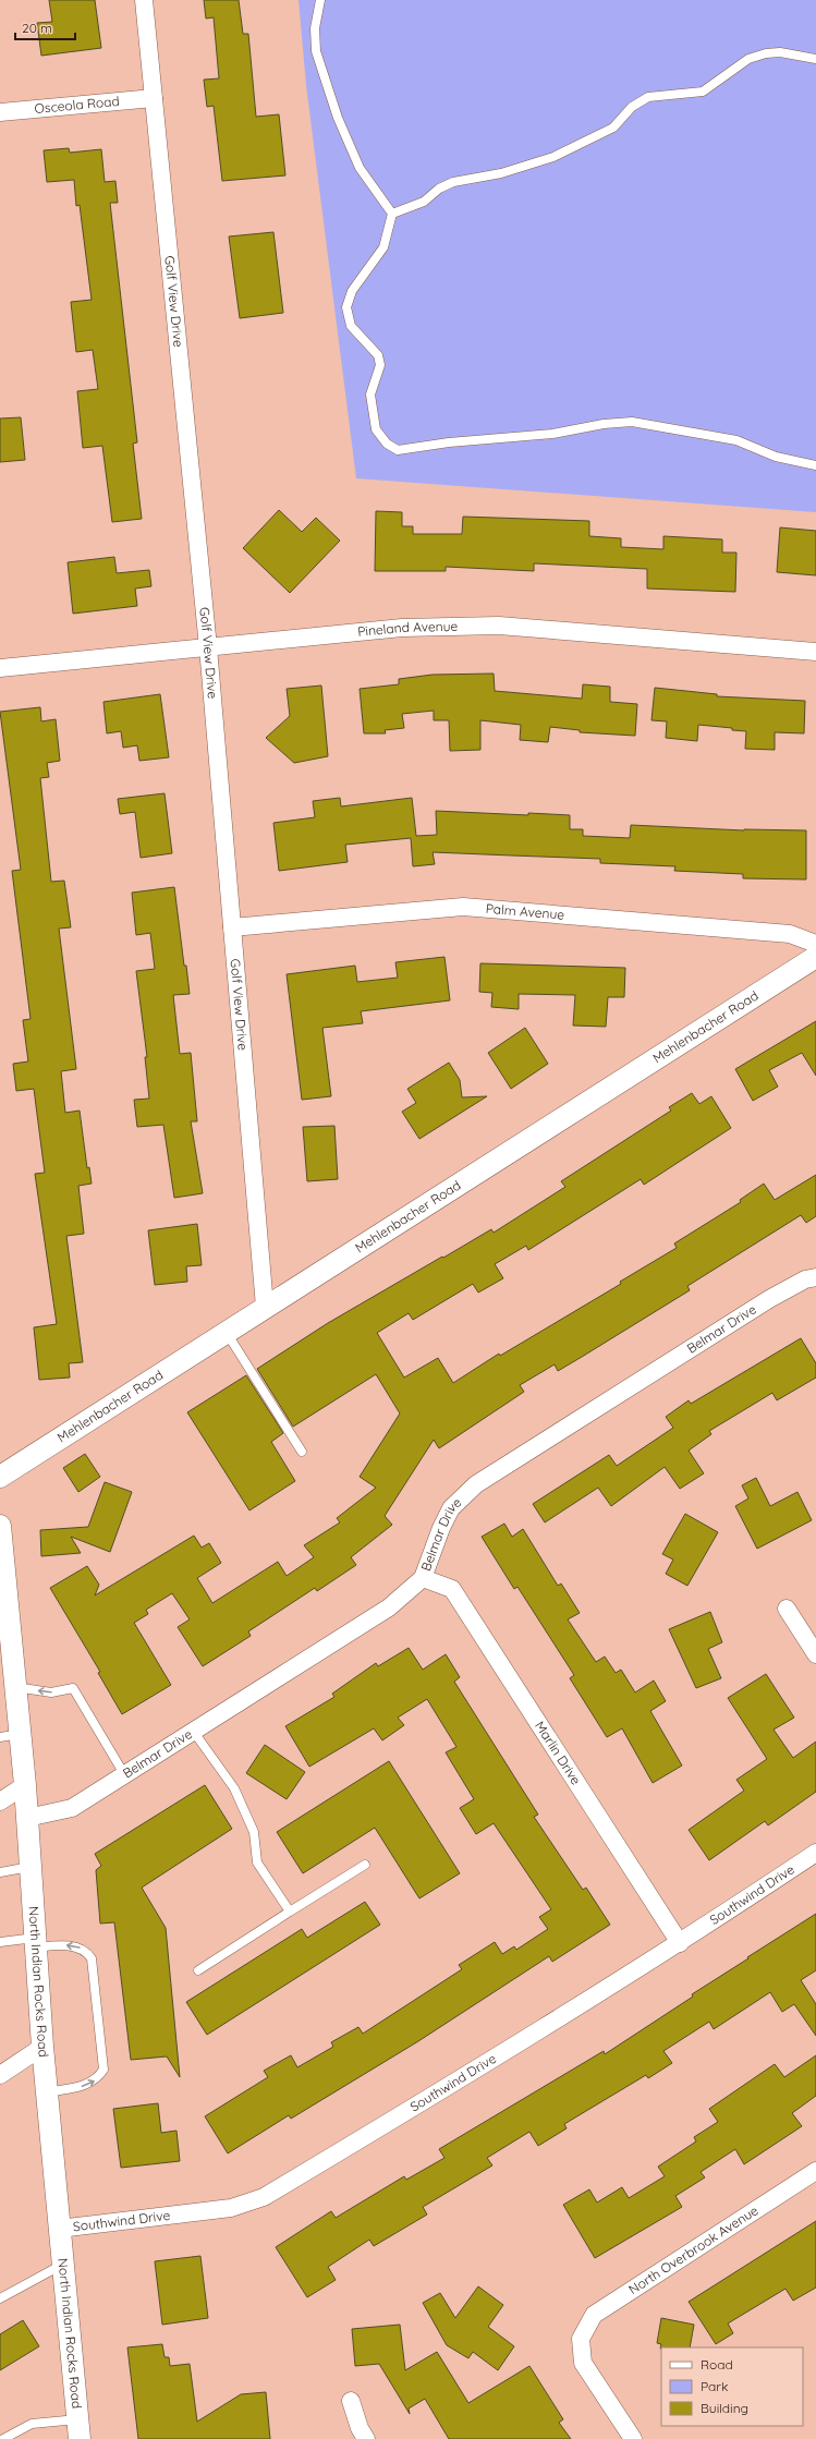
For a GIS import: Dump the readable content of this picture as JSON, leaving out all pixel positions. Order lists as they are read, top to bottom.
{
  "streets": {
    "street": [
      "Osceola Road",
      "Golf View Drive",
      "Pineland Avenue",
      "Palm Avenue",
      "Mehlenbacher Road",
      "Belmar Drive",
      "Marlin Drive",
      "Southwind Drive",
      "North Indian Rocks Road",
      "North Overbrook Avenue"
    ]
  },
  "crossings": [
    ["Osceola Road", "Golf View Drive"],
    ["Golf View Drive", "Pineland Avenue"],
    ["Golf View Drive", "Palm Avenue"],
    ["Golf View Drive", "Mehlenbacher Road"],
    ["Belmar Drive", "Marlin Drive"],
    ["Belmar Drive", "North Indian Rocks Road"],
    ["Marlin Drive", "Southwind Drive"],
    ["Southwind Drive", "North Indian Rocks Road"]
  ],
  "legend": ["Road", "Park", "Building"],
  "scale_bar": "20 m"
}
